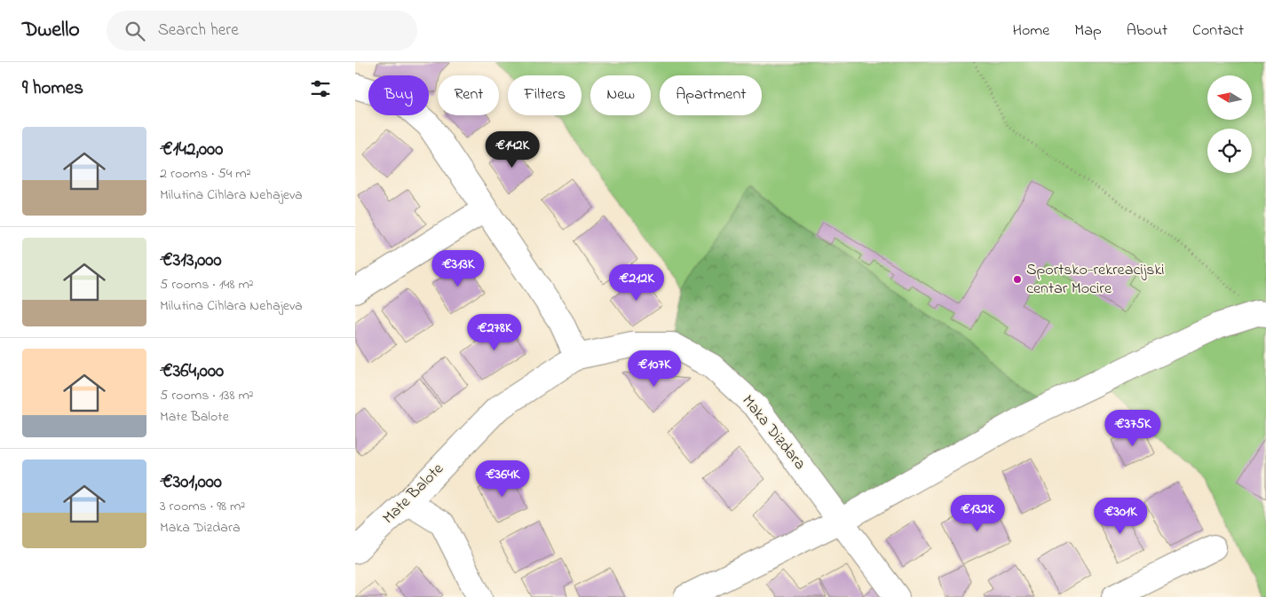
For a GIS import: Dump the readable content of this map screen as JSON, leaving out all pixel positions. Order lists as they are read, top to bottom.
{
  "streets": {
    "street": ["Maka Dizdara", "Mate Balote"]
  },
  "crossings": [
    ["Maka Dizdara", "Mate Balote"]
  ],
  "places": ["Sportsko-rekreacijski centar Mocire"],
  "north": "left",
  "page": {
    "header": "Dwello",
    "search": "Search here",
    "nav": [
      "Home",
      "Map",
      "About",
      "Contact"
    ],
    "heading": "9 homes",
    "chip": [
      "Buy",
      "Rent",
      "Filters",
      "New",
      "Apartment"
    ],
    "list": [
      {
        "name": "€142,000",
        "note": "2 rooms · 54 m² · Milutina Cihlara Nehajeva"
      },
      {
        "name": "€313,000",
        "note": "5 rooms · 148 m² · Milutina Cihlara Nehajeva"
      },
      {
        "name": "€364,000",
        "note": "5 rooms · 138 m² · Mate Balote"
      },
      {
        "name": "€301,000",
        "note": "3 rooms · 98 m² · Maka Dizdara"
      }
    ],
    "price": [
      "€142K",
      "€313K",
      "€212K",
      "€278K",
      "€107K",
      "€375K",
      "€364K",
      "€132K",
      "€301K"
    ]
  }
}
